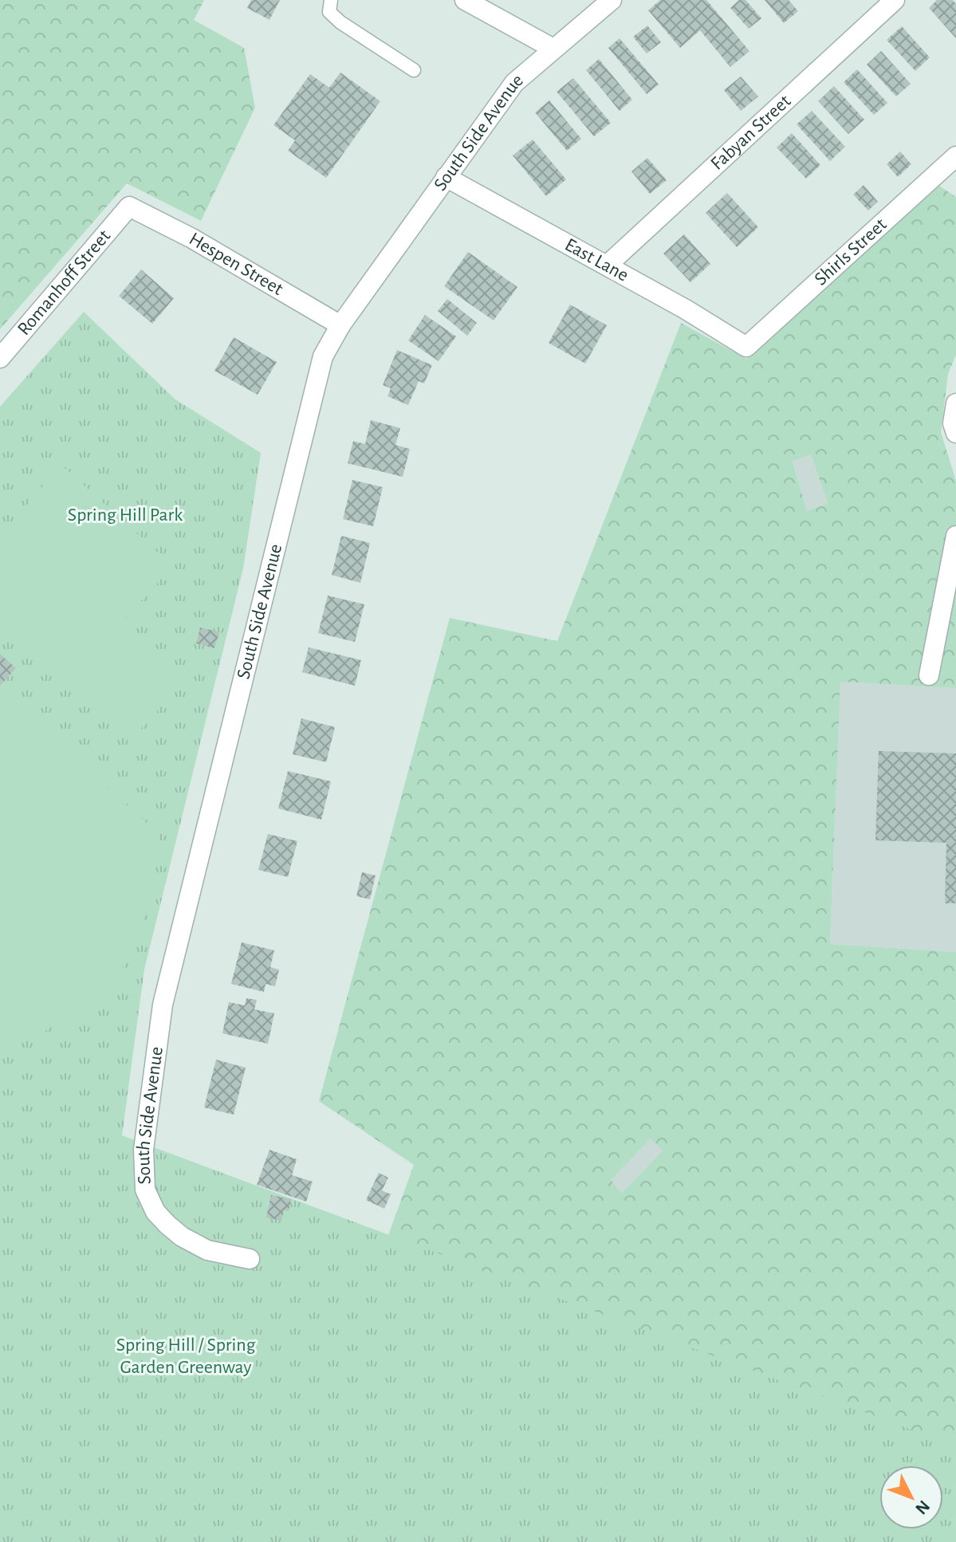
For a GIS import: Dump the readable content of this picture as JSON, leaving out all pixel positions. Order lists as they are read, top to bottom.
{
  "streets": {
    "street": [
      "South Side Avenue",
      "Fabyan Street",
      "Shirls Street",
      "East Lane",
      "Hespen Street",
      "Romanhoff Street"
    ]
  },
  "crossings": [
    ["South Side Avenue", "East Lane"],
    ["South Side Avenue", "Hespen Street"],
    ["Fabyan Street", "East Lane"],
    ["Shirls Street", "East Lane"],
    ["Hespen Street", "Romanhoff Street"]
  ],
  "parks": ["Spring Hill Park", "Spring Hill / Spring Garden Greenway"],
  "north": "bottom right"
}
